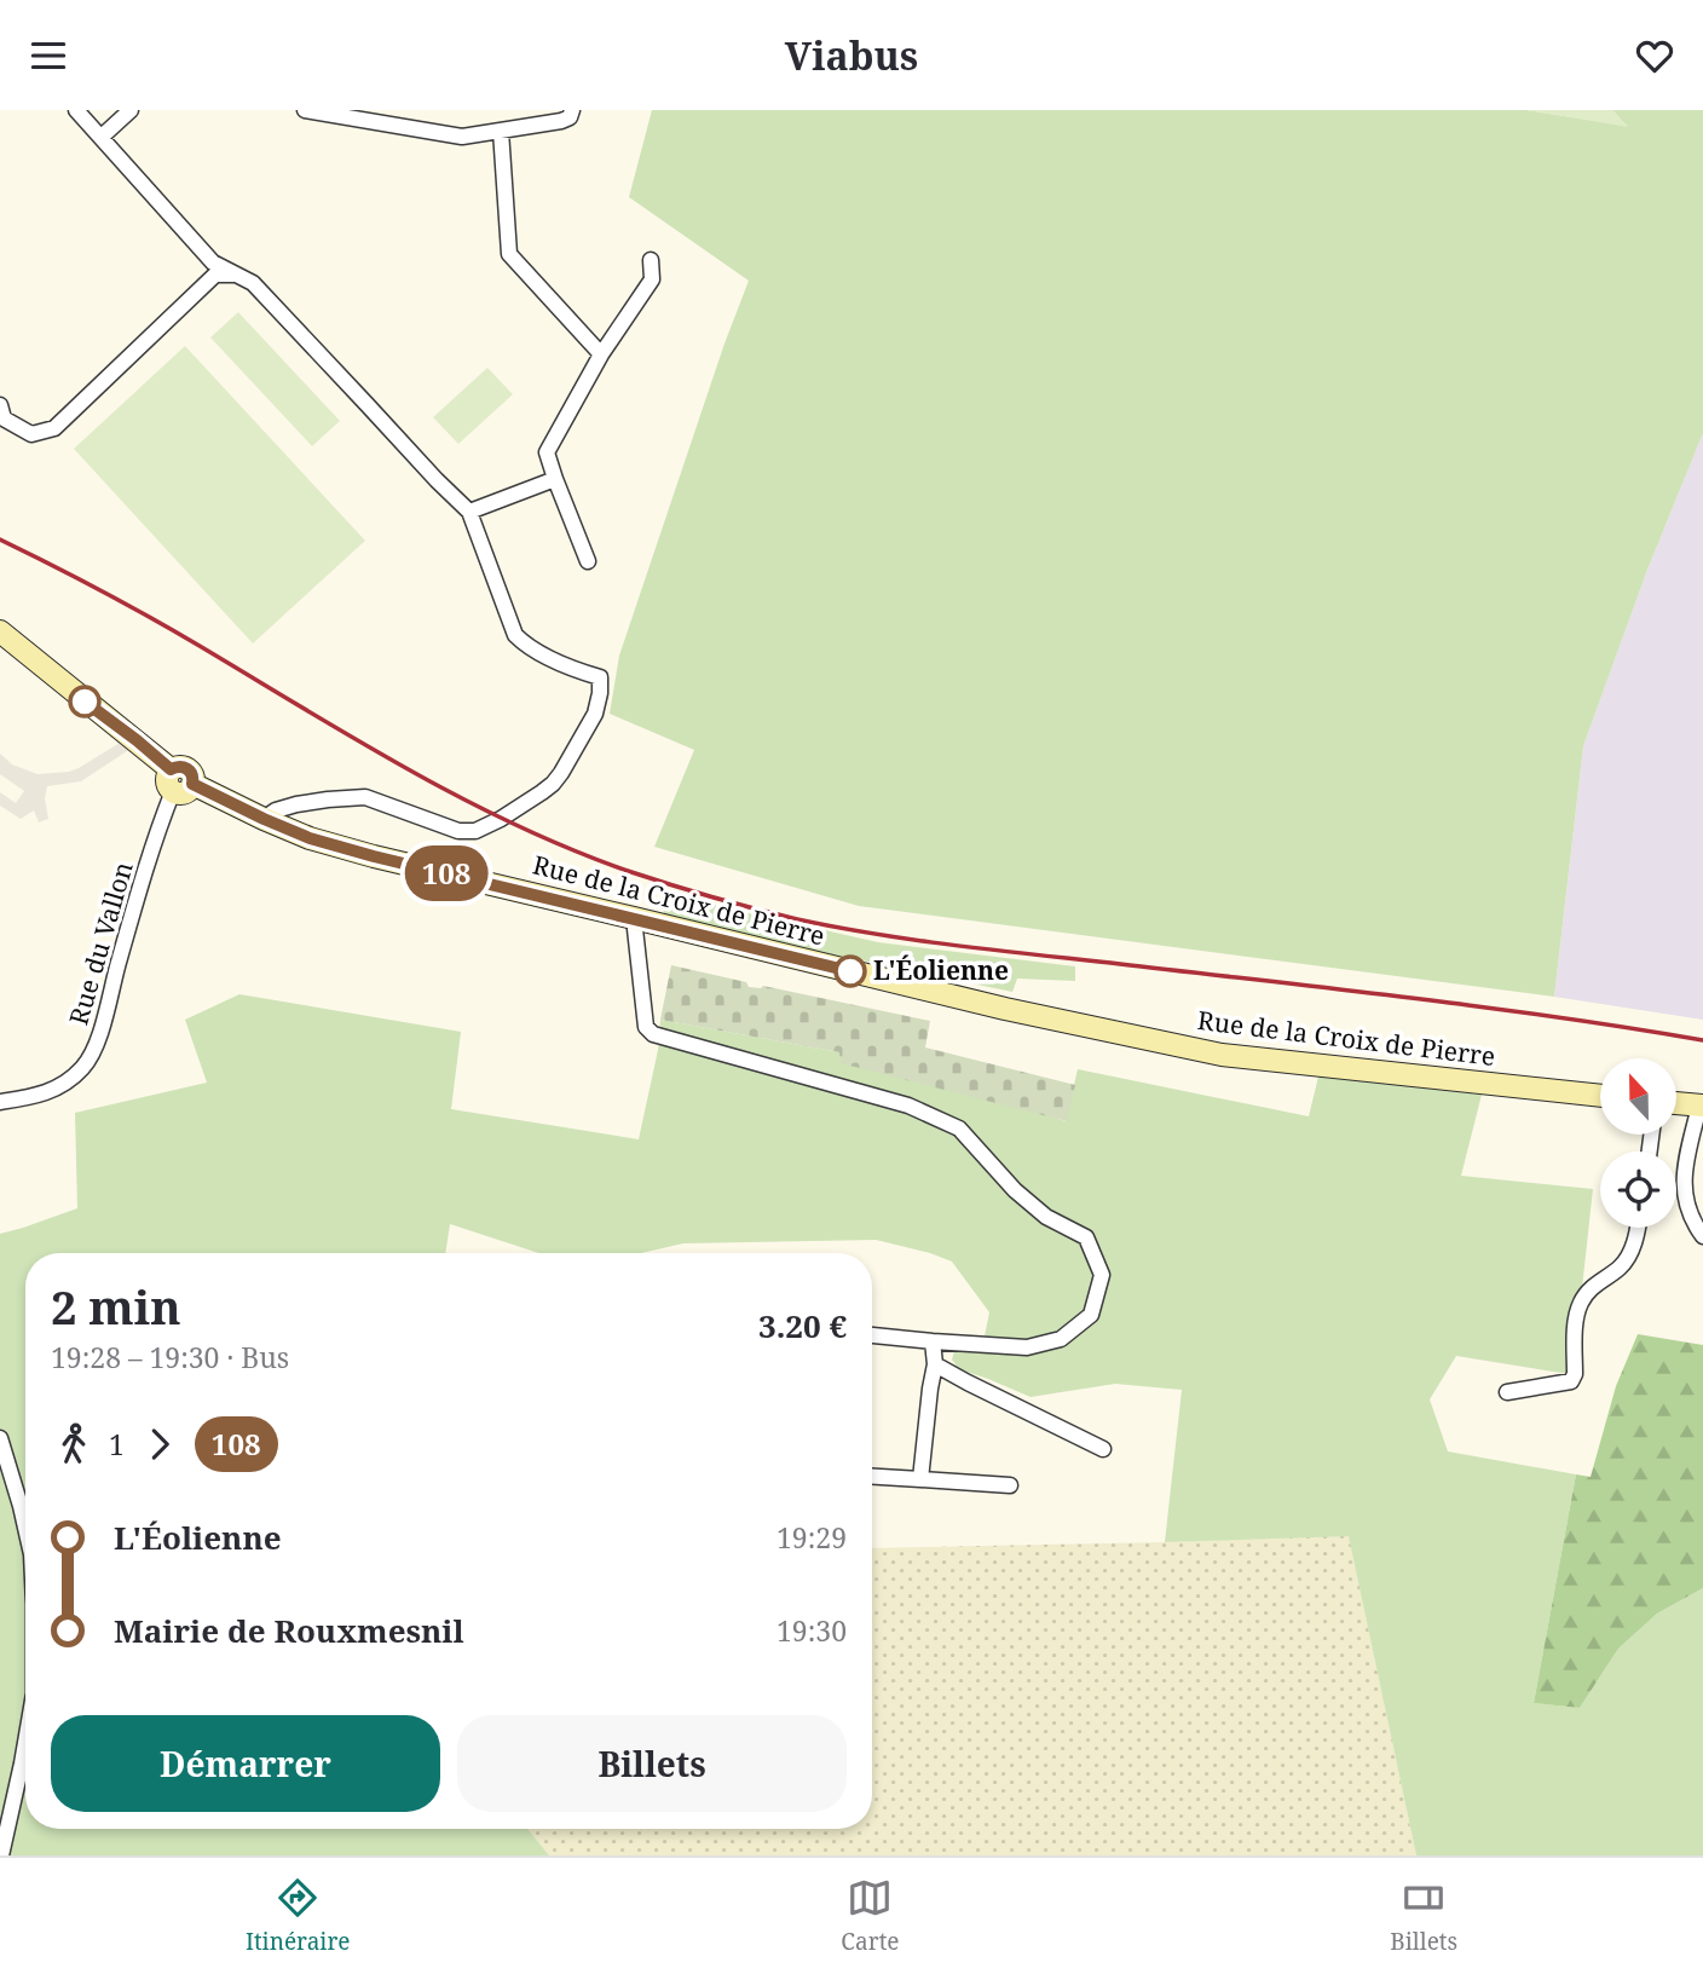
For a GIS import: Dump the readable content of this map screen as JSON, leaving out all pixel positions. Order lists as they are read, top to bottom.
{
  "streets": {
    "main road": ["Rue de la Croix de Pierre"],
    "street": ["Rue du Vallon"]
  },
  "crossings": [
    ["Rue de la Croix de Pierre", "Rue du Vallon"]
  ],
  "places": ["L'Éolienne"],
  "lines": ["bus line 108"],
  "north": "top",
  "page": {
    "header": "Viabus",
    "on_map": "108",
    "heading": ["2 min", "19:28 – 19:30 · Bus", "3.20 €"],
    "legs": ["1", "108"],
    "list": [
      {
        "name": "L'Éolienne",
        "value": "19:29"
      },
      {
        "name": "Mairie de Rouxmesnil",
        "value": "19:30"
      }
    ],
    "buttons": ["Démarrer", "Billets"],
    "tabs": ["Itinéraire", "Carte", "Billets"]
  }
}
